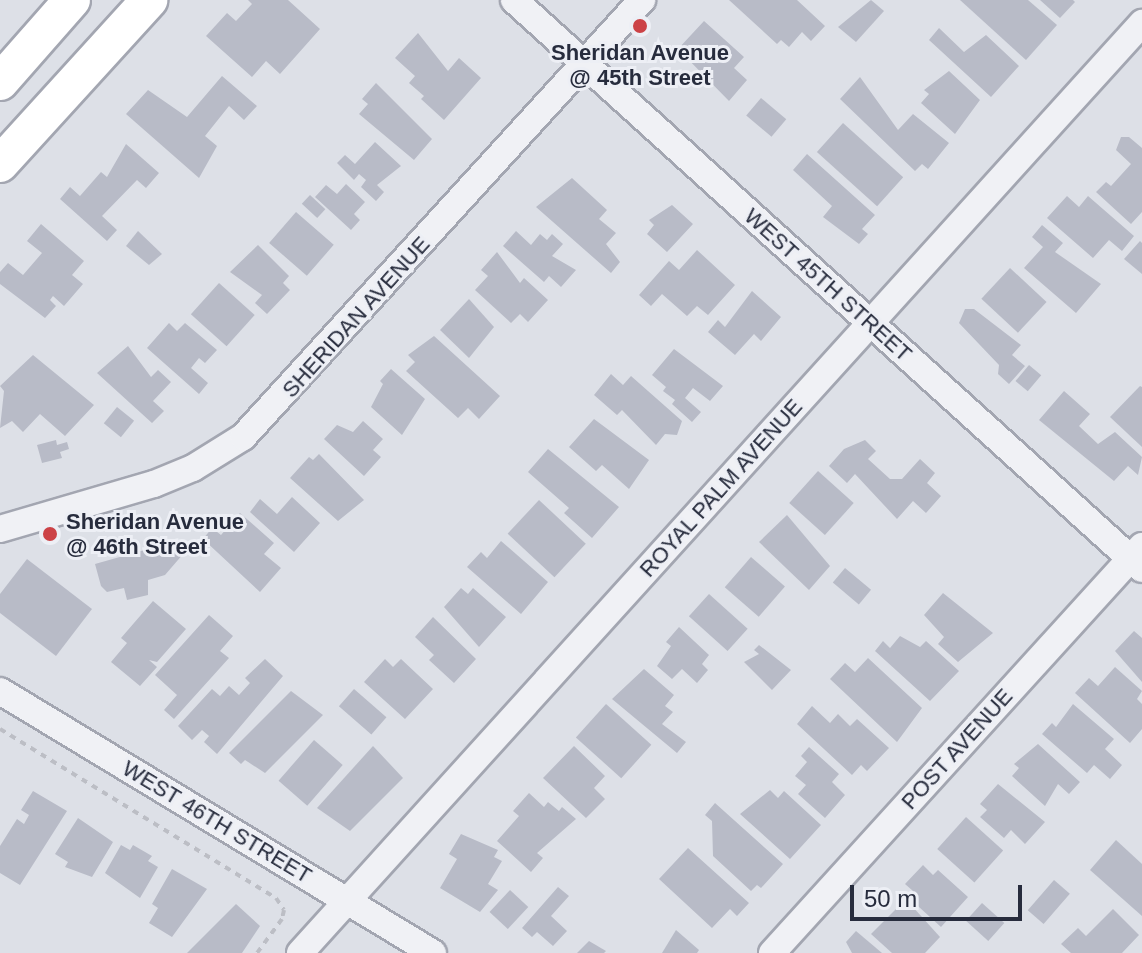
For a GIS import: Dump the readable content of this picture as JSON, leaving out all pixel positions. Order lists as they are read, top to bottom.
{
  "streets": {
    "street": [
      "WEST 45TH STREET",
      "SHERIDAN AVENUE",
      "ROYAL PALM AVENUE",
      "POST AVENUE",
      "WEST 46TH STREET"
    ]
  },
  "crossings": [
    ["WEST 45TH STREET", "SHERIDAN AVENUE"],
    ["WEST 45TH STREET", "ROYAL PALM AVENUE"],
    ["WEST 45TH STREET", "POST AVENUE"],
    ["ROYAL PALM AVENUE", "WEST 46TH STREET"]
  ],
  "places": ["Sheridan Avenue @ 45th Street", "Sheridan Avenue @ 46th Street"],
  "scale_bar": "50 m"
}
